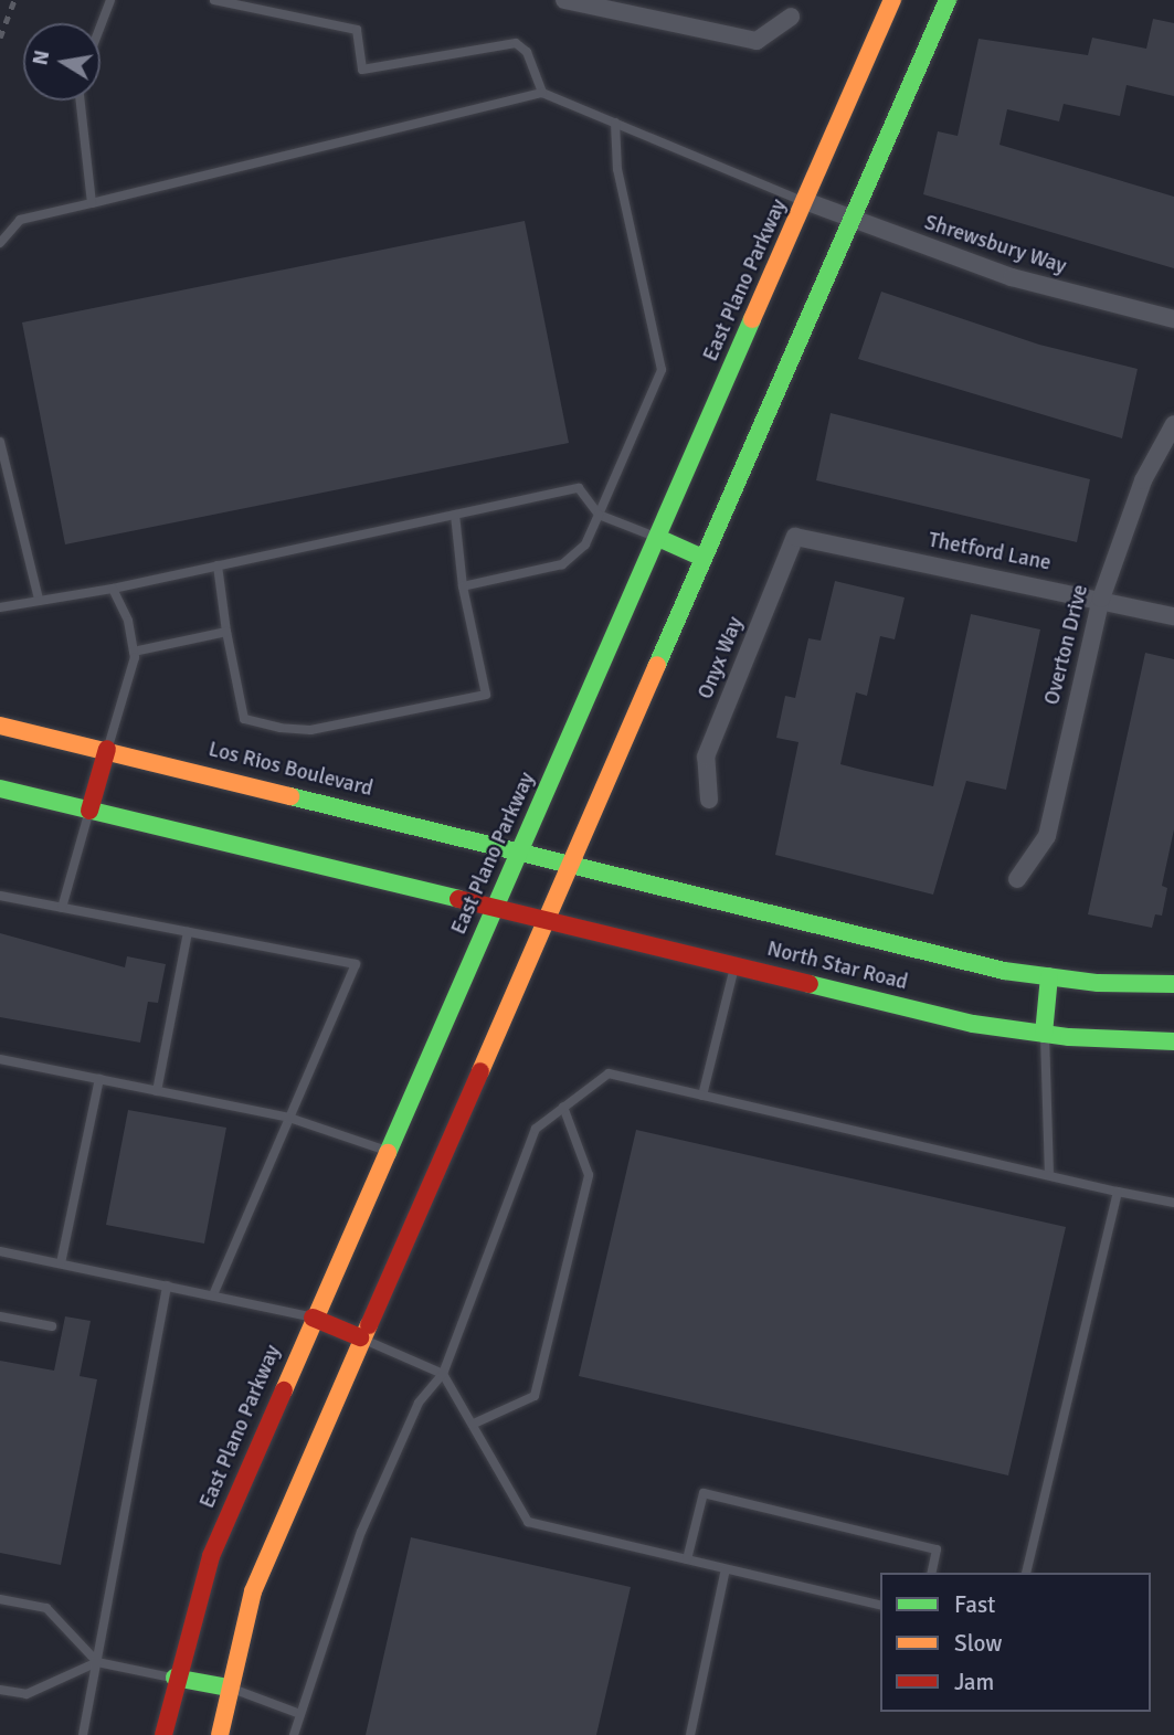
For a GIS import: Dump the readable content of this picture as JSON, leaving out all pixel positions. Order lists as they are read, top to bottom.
{
  "streets": {
    "main road": ["East Plano Parkway", "Los Rios Boulevard", "North Star Road"],
    "street": [
      "Shrewsbury Way",
      "Thetford Lane",
      "Overton Drive",
      "Onyx Way"
    ]
  },
  "crossings": [
    ["Shrewsbury Way", "East Plano Parkway"],
    ["East Plano Parkway", "Los Rios Boulevard"],
    ["East Plano Parkway", "North Star Road"],
    ["Thetford Lane", "Overton Drive"],
    ["Thetford Lane", "Onyx Way"],
    ["Los Rios Boulevard", "North Star Road"]
  ],
  "legend": ["Fast", "Slow", "Jam"],
  "north": "left"
}
